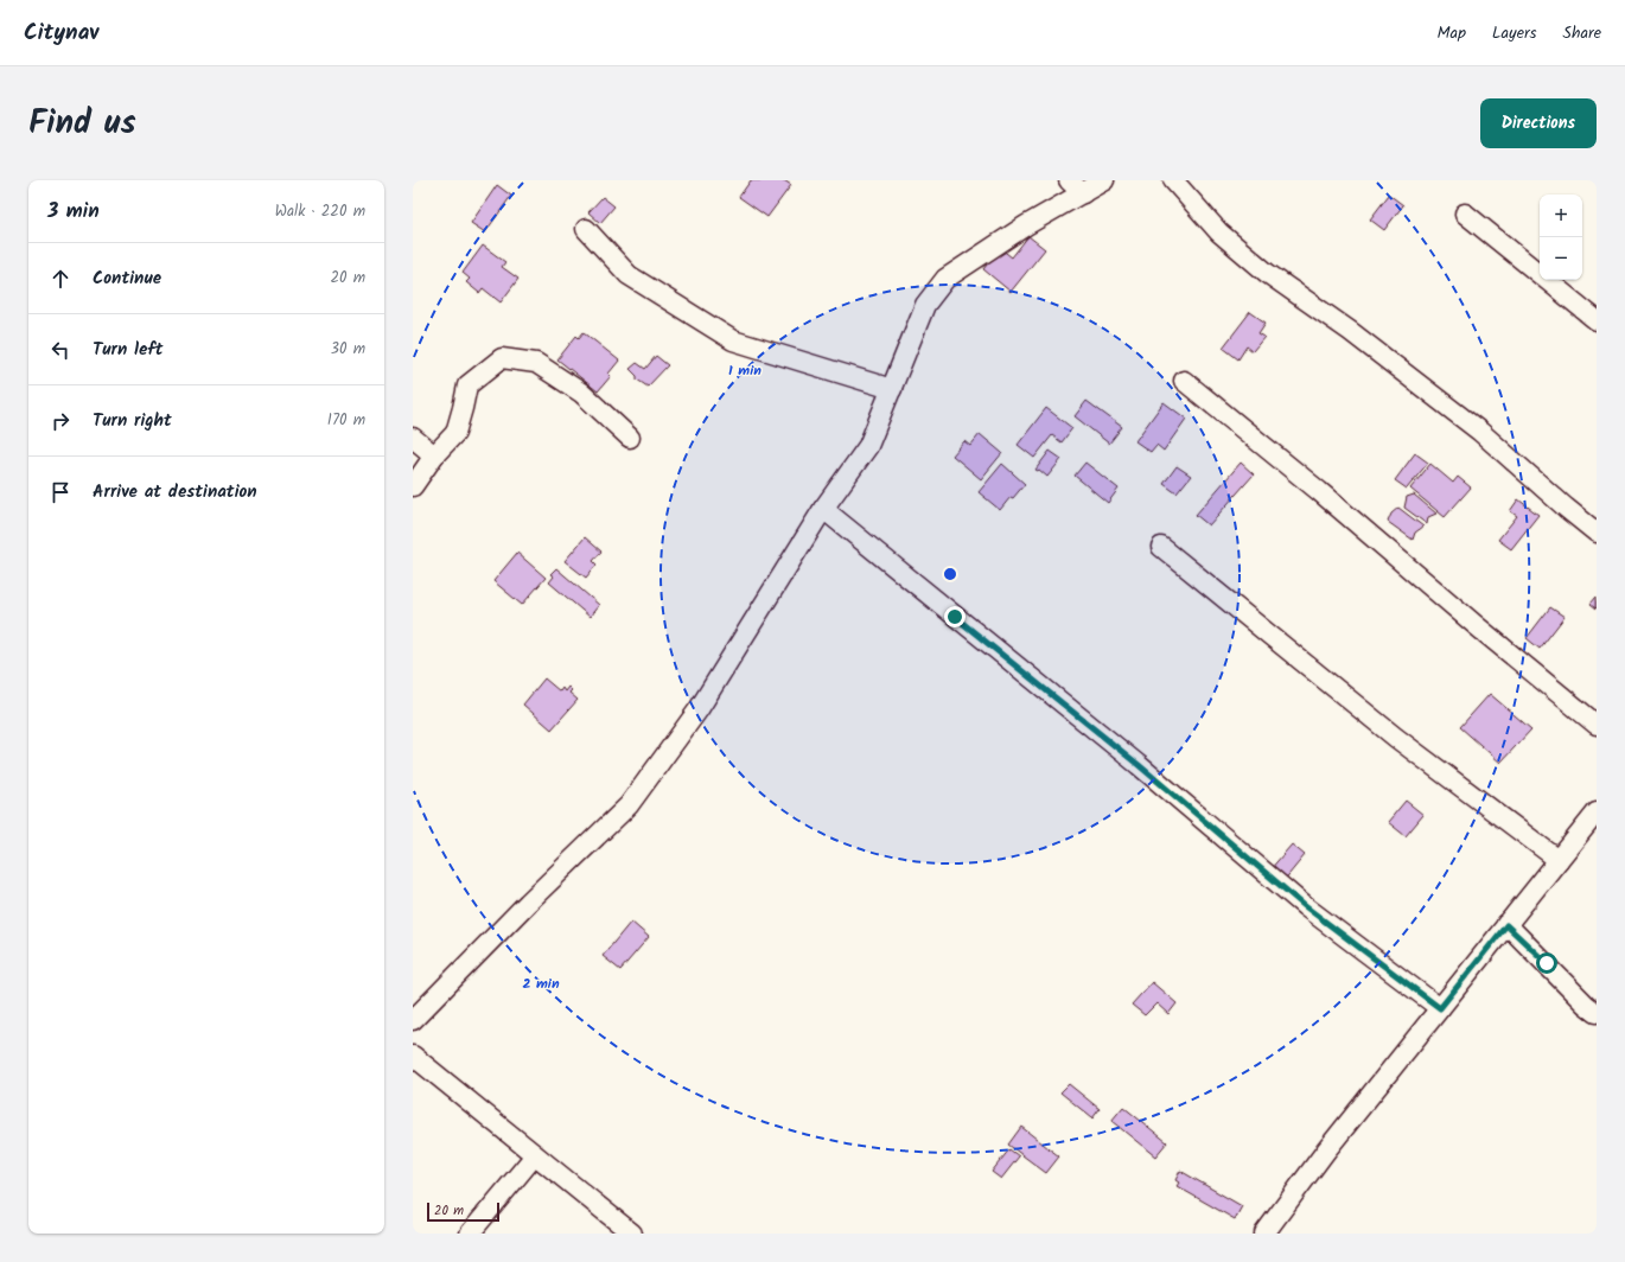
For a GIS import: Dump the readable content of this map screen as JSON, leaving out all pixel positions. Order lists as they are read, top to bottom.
{
  "scale_bar": "20 m",
  "page": {
    "header": "Citynav",
    "nav": ["Map", "Layers", "Share"],
    "title": "Find us",
    "buttons": "Directions",
    "heading": ["3 min", "Walk · 220 m"],
    "map_buttons": ["+", "−"],
    "list": [
      ["Continue", "20 m"],
      ["Turn left", "30 m"],
      ["Turn right", "170 m"],
      "Arrive at destination"
    ],
    "scale": "20 m"
  },
  "rings": ["1 min", "2 min"]
}
